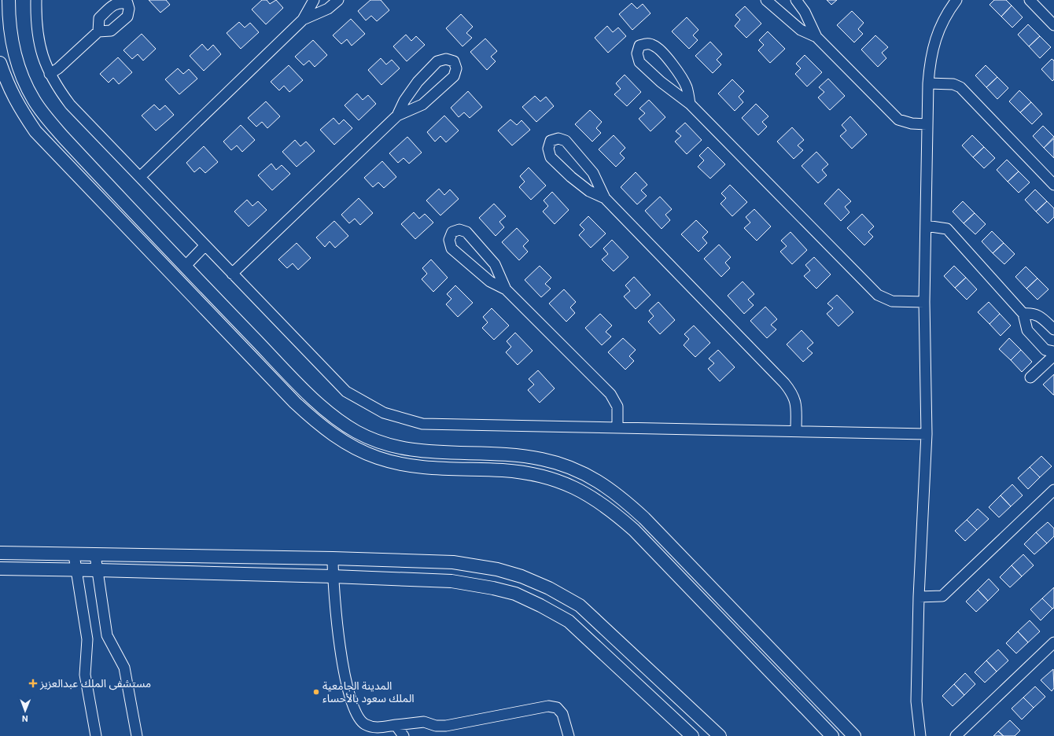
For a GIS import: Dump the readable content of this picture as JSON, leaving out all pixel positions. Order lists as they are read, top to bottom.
{
  "places": {
    "health": ["مستشفى الملك عبدالعزيز"],
    "other": ["المدينة الجامعية الملك سعود بالأحساء"]
  },
  "north": "bottom"
}
